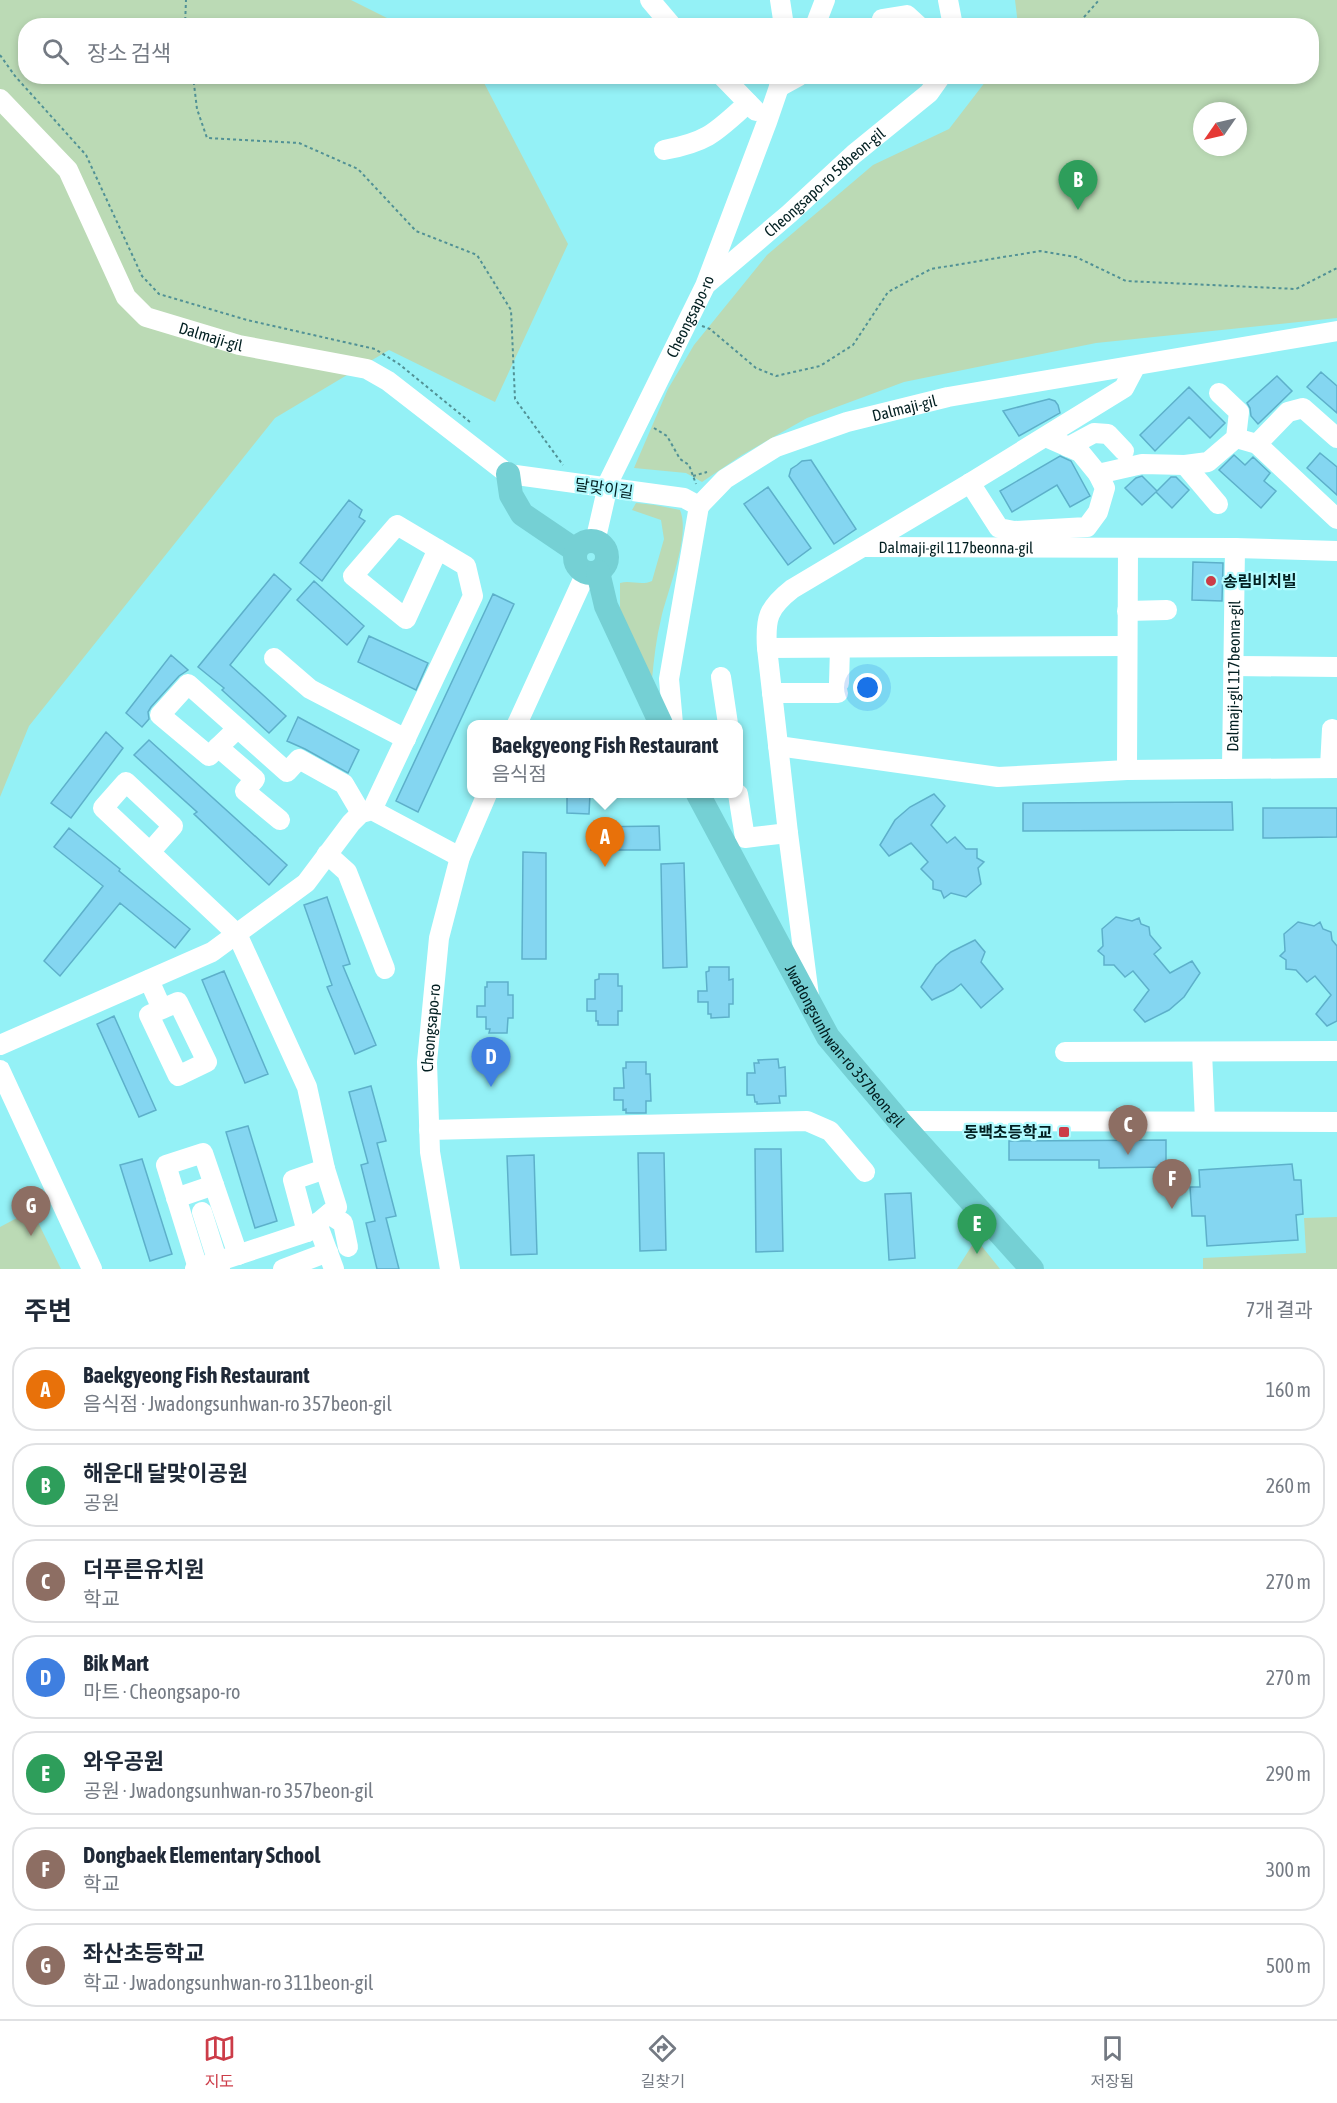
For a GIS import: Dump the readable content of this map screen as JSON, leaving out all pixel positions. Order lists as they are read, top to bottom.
{
  "streets": {
    "main road": ["Jwadongsunhwan-ro 357beon-gil"],
    "street": [
      "Cheongsapo-ro 58beon-gil",
      "Cheongsapo-ro",
      "Dalmaji-gil",
      "달맞이길",
      "Dalmaji-gil 117beonna-gil",
      "Dalmaji-gil 117beonra-gil"
    ]
  },
  "crossings": [
    ["Cheongsapo-ro 58beon-gil", "Cheongsapo-ro"],
    ["Dalmaji-gil", "달맞이길"],
    ["Dalmaji-gil 117beonna-gil", "Dalmaji-gil 117beonra-gil"],
    ["Dalmaji-gil 117beonna-gil", "Jwadongsunhwan-ro 357beon-gil"]
  ],
  "places": {
    "other": ["송림비치빌"],
    "transit": ["동백초등학교"]
  },
  "north": "bottom left",
  "page": {
    "search": "장소 검색",
    "pins": [
      "B",
      "A",
      "D",
      "C",
      "F",
      "G",
      "E"
    ],
    "popup": ["Baekgyeong Fish Restaurant", "음식점"],
    "heading": ["주변", "7개 결과"],
    "list": [
      {
        "mark": "A",
        "name": "Baekgyeong Fish Restaurant",
        "note": "음식점 · Jwadongsunhwan-ro 357beon-gil",
        "value": "160 m"
      },
      {
        "mark": "B",
        "name": "해운대 달맞이공원",
        "note": "공원",
        "value": "260 m"
      },
      {
        "mark": "C",
        "name": "더푸른유치원",
        "note": "학교",
        "value": "270 m"
      },
      {
        "mark": "D",
        "name": "Bik Mart",
        "note": "마트 · Cheongsapo-ro",
        "value": "270 m"
      },
      {
        "mark": "E",
        "name": "와우공원",
        "note": "공원 · Jwadongsunhwan-ro 357beon-gil",
        "value": "290 m"
      },
      {
        "mark": "F",
        "name": "Dongbaek Elementary School",
        "note": "학교",
        "value": "300 m"
      },
      {
        "mark": "G",
        "name": "좌산초등학교",
        "note": "학교 · Jwadongsunhwan-ro 311beon-gil",
        "value": "500 m"
      }
    ],
    "nav": ["지도", "길찾기", "저장됨"]
  }
}
